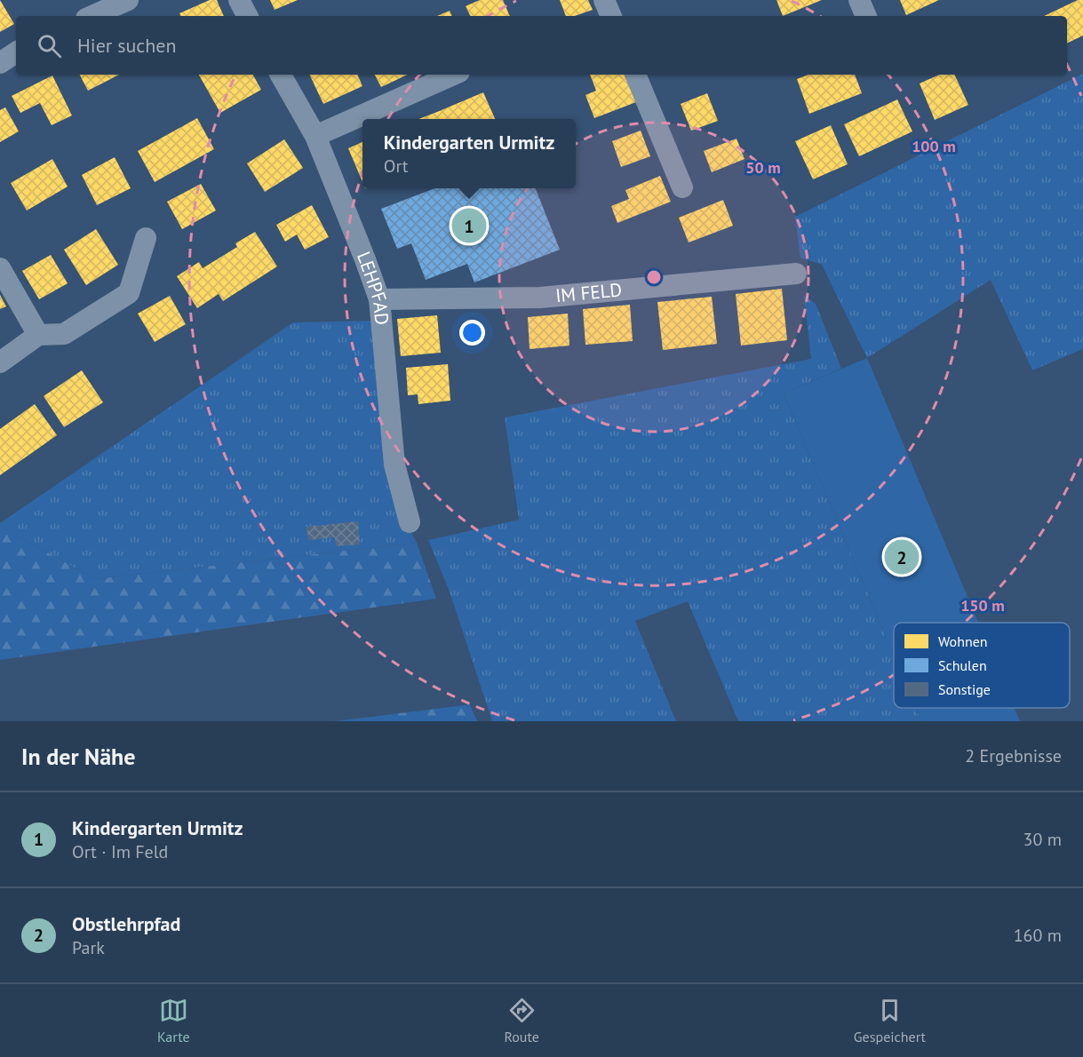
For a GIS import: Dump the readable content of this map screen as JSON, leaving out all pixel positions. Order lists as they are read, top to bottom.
{
  "streets": {
    "street": ["LEHPFAD", "IM FELD"]
  },
  "crossings": [
    ["LEHPFAD", "IM FELD"]
  ],
  "legend": ["Wohnen", "Schulen", "Sonstige"],
  "page": {
    "search": "Hier suchen",
    "popup": ["Kindergarten Urmitz", "Ort"],
    "pins": ["1", "2"],
    "heading": ["In der Nähe", "2 Ergebnisse"],
    "list": [
      {
        "mark": "1",
        "name": "Kindergarten Urmitz",
        "note": "Ort · Im Feld",
        "value": "30 m"
      },
      {
        "mark": "2",
        "name": "Obstlehrpfad",
        "note": "Park",
        "value": "160 m"
      }
    ],
    "nav": ["Karte", "Route", "Gespeichert"]
  },
  "rings": ["100 m", "50 m", "150 m"]
}
